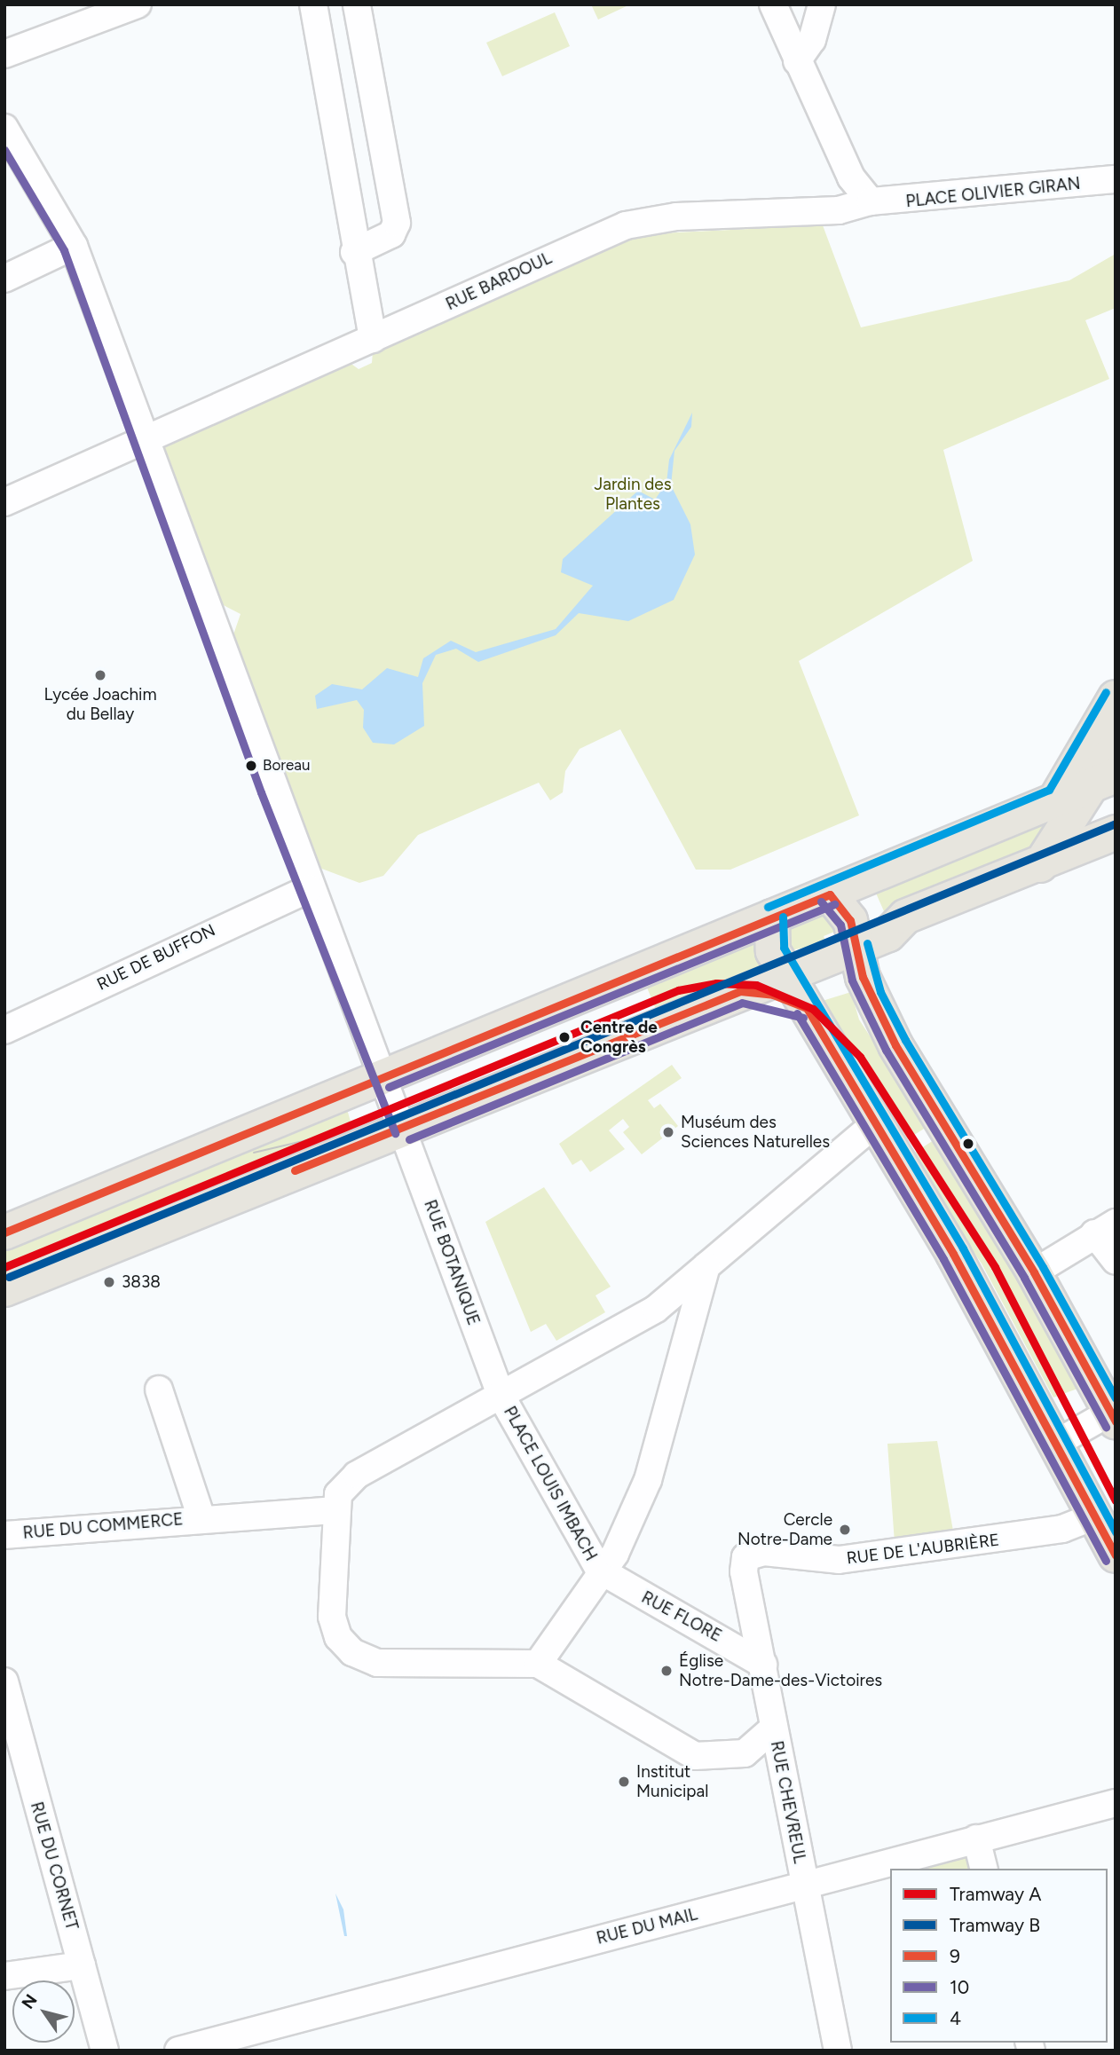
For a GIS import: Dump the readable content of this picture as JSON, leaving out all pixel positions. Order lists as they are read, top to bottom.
{
  "streets": {
    "street": [
      "PLACE OLIVIER GIRAN",
      "RUE BARDOUL",
      "RUE DE BUFFON",
      "RUE BOTANIQUE",
      "PLACE LOUIS IMBACH",
      "RUE DU COMMERCE",
      "RUE DE L'AUBRIÈRE",
      "RUE FLORE",
      "RUE CHEVREUL",
      "RUE DU CORNET",
      "RUE DU MAIL"
    ]
  },
  "crossings": [
    ["PLACE OLIVIER GIRAN", "RUE BARDOUL"],
    ["RUE BARDOUL", "RUE BOTANIQUE"],
    ["RUE DE BUFFON", "RUE BOTANIQUE"],
    ["RUE BOTANIQUE", "PLACE LOUIS IMBACH"],
    ["PLACE LOUIS IMBACH", "RUE FLORE"],
    ["RUE DE L'AUBRIÈRE", "RUE CHEVREUL"],
    ["RUE FLORE", "RUE CHEVREUL"],
    ["RUE CHEVREUL", "RUE DU MAIL"]
  ],
  "parks": ["Jardin des Plantes"],
  "places": [
    "Lycée Joachim du Bellay",
    "Boreau",
    "Centre de Congrès",
    "Muséum des Sciences Naturelles",
    "3838",
    "Cercle Notre-Dame",
    "Église Notre-Dame-des-Victoires",
    "Institut Municipal"
  ],
  "lines": [
    "transit line 10",
    "transit line 4",
    "tram line B",
    "transit line 9",
    "tram line A"
  ],
  "legend": [
    "Tramway A",
    "Tramway B",
    "9",
    "10",
    "4"
  ],
  "north": "top left"
}
